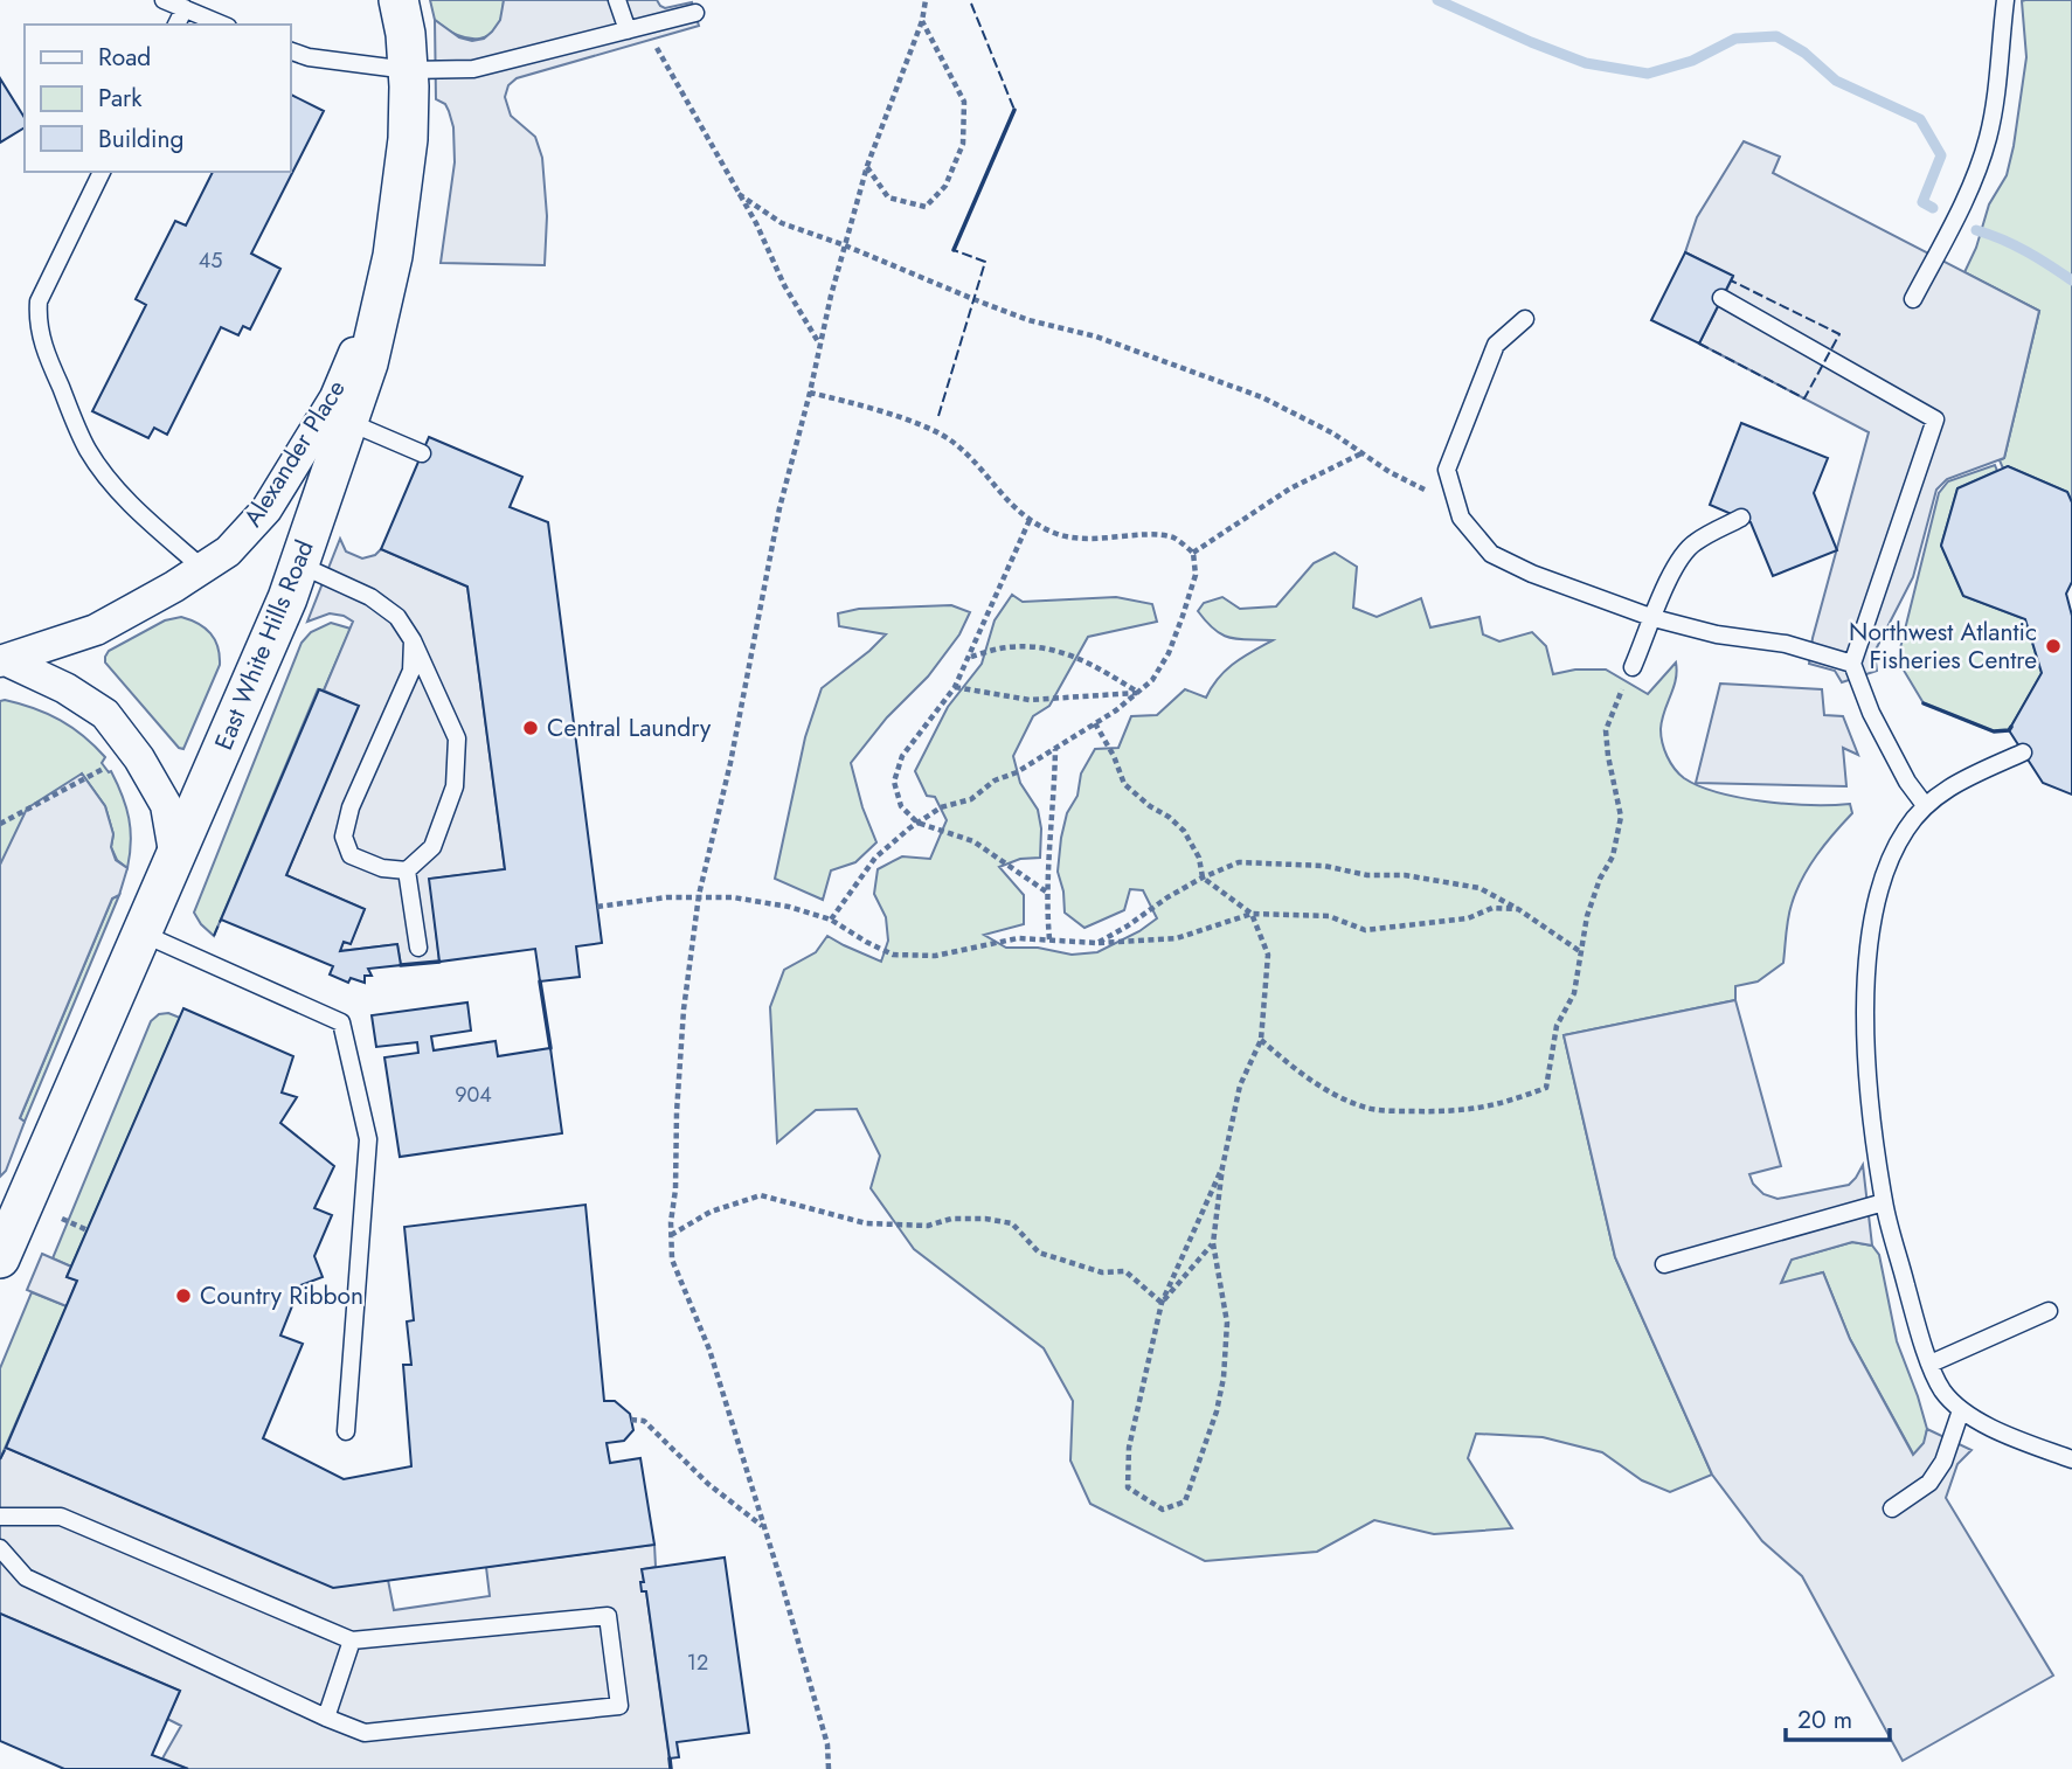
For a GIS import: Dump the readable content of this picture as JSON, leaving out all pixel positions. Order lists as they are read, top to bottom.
{
  "streets": {
    "street": ["Alexander Place", "East White Hills Road"]
  },
  "crossings": [
    ["Alexander Place", "East White Hills Road"]
  ],
  "places": ["Northwest Atlantic Fisheries Centre", "Central Laundry", "Country Ribbon"],
  "house_numbers": ["45", "904", "12"],
  "legend": ["Road", "Park", "Building"],
  "scale_bar": "20 m"
}
